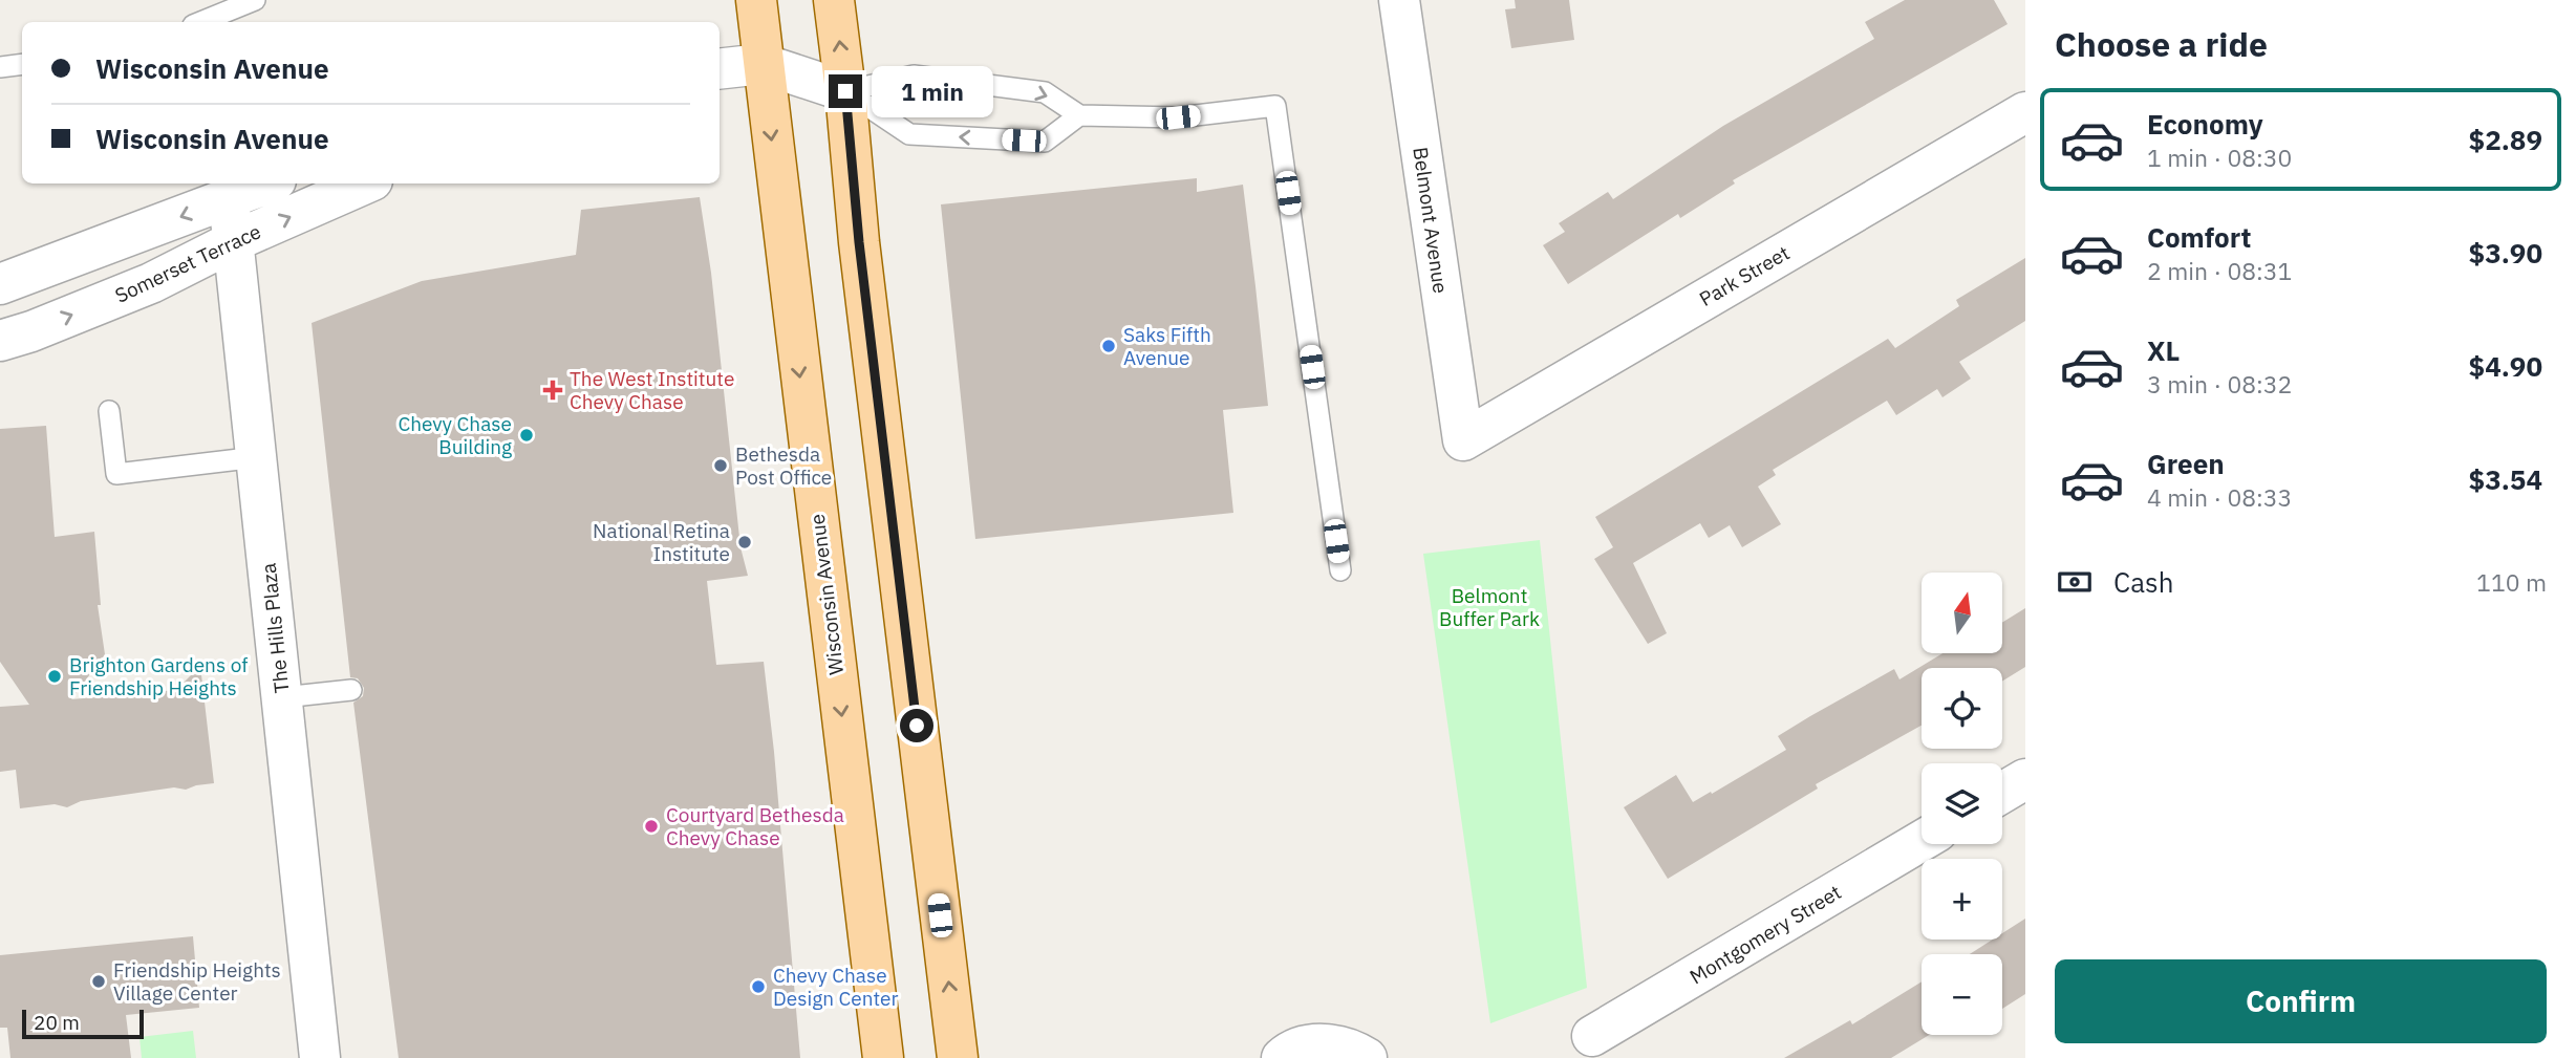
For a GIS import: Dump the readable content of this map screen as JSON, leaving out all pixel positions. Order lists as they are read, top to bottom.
{
  "streets": {
    "main road": ["Wisconsin Avenue"],
    "street": [
      "Belmont Avenue",
      "Somerset Terrace",
      "Park Street",
      "The Hills Plaza",
      "Montgomery Street"
    ]
  },
  "crossings": [
    ["Belmont Avenue", "Park Street"],
    ["Somerset Terrace", "The Hills Plaza"]
  ],
  "parks": ["Belmont Buffer Park"],
  "places": {
    "other": [
      "Saks Fifth Avenue",
      "Chevy Chase Building",
      "Bethesda Post Office",
      "National Retina Institute",
      "Brighton Gardens of Friendship Heights",
      "Courtyard Bethesda Chevy Chase",
      "Friendship Heights Village Center",
      "Chevy Chase Design Center"
    ],
    "health": ["The West Institute Chevy Chase"]
  },
  "scale_bar": "20 m",
  "north": "top",
  "page": {
    "heading": "Choose a ride",
    "banner": ["Wisconsin Avenue", "Wisconsin Avenue"],
    "bubble": "1 min",
    "list": [
      {
        "name": "Economy",
        "note": "1 min · 08:30",
        "value": "$2.89"
      },
      {
        "name": "Comfort",
        "note": "2 min · 08:31",
        "value": "$3.90"
      },
      {
        "name": "XL",
        "note": "3 min · 08:32",
        "value": "$4.90"
      },
      {
        "name": "Green",
        "note": "4 min · 08:33",
        "value": "$3.54"
      }
    ],
    "pay": ["Cash", "110 m"],
    "map_buttons": ["+", "−"],
    "buttons": "Confirm",
    "scale": "20 m"
  }
}
